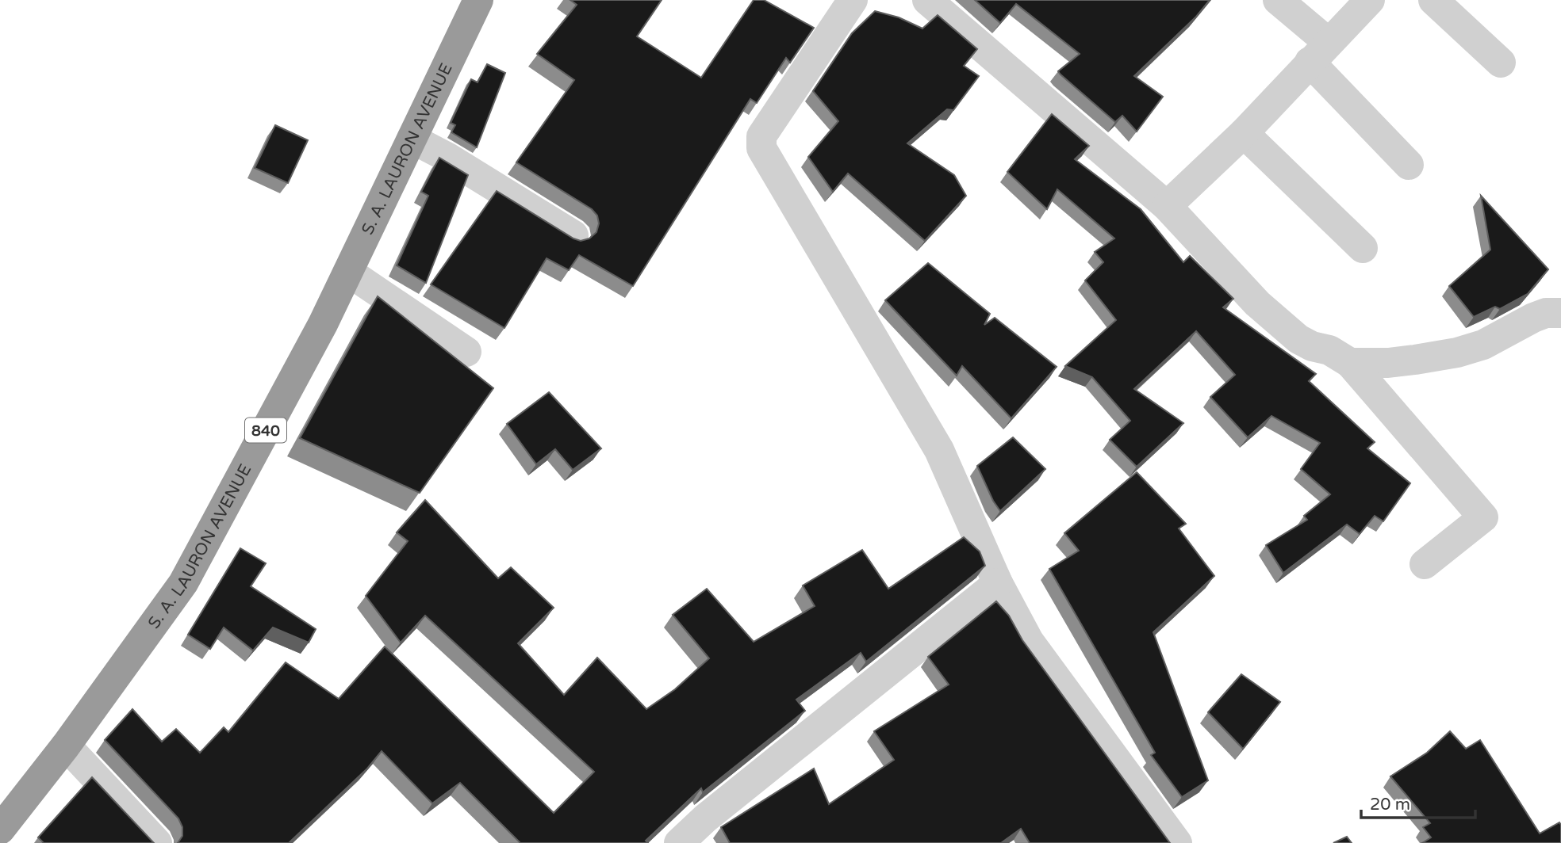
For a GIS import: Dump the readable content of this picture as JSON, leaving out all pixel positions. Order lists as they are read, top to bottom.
{
  "streets": {
    "highway": ["S. A. LAURON AVENUE", "840"]
  },
  "scale_bar": "20 m"
}
